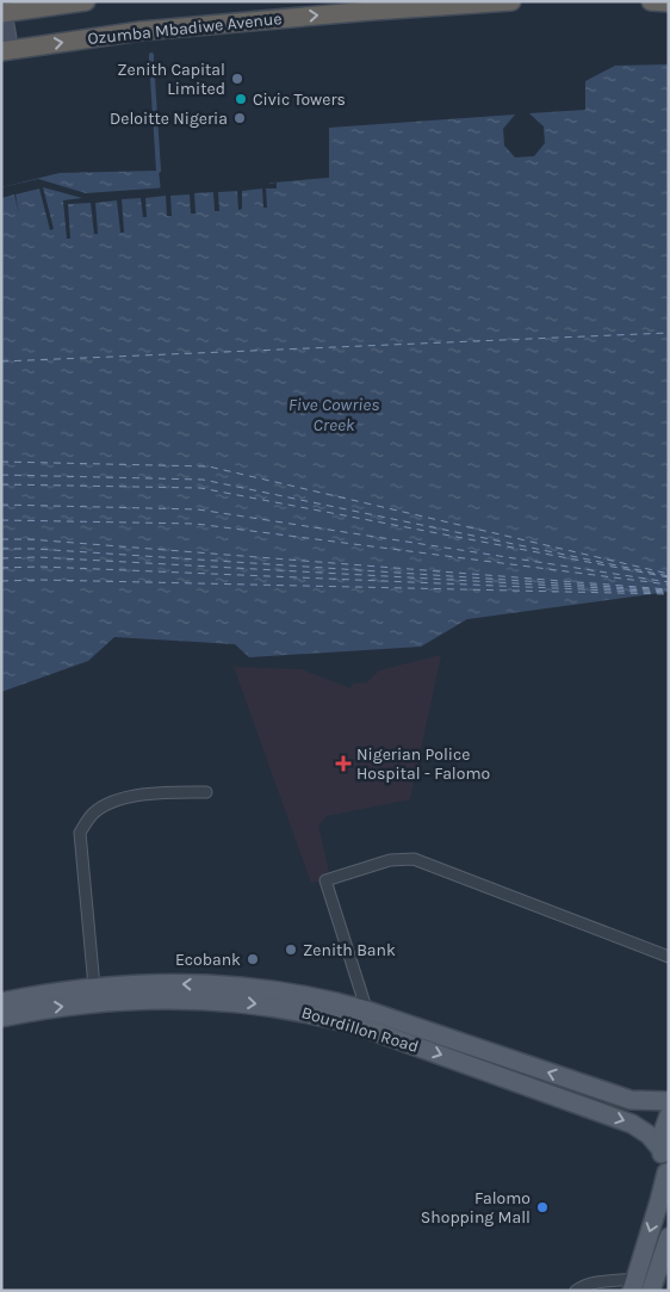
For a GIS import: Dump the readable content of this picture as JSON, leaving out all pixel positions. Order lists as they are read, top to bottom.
{
  "streets": {
    "highway": ["Ozumba Mbadiwe Avenue"],
    "main road": ["Bourdillon Road"]
  },
  "one_way": ["Ozumba Mbadiwe Avenue"],
  "water": ["Five Cowries Creek"],
  "places": {
    "other": [
      "Zenith Capital Limited",
      "Civic Towers",
      "Deloitte Nigeria",
      "Zenith Bank",
      "Ecobank",
      "Falomo Shopping Mall"
    ],
    "health": ["Nigerian Police Hospital - Falomo"]
  }
}
